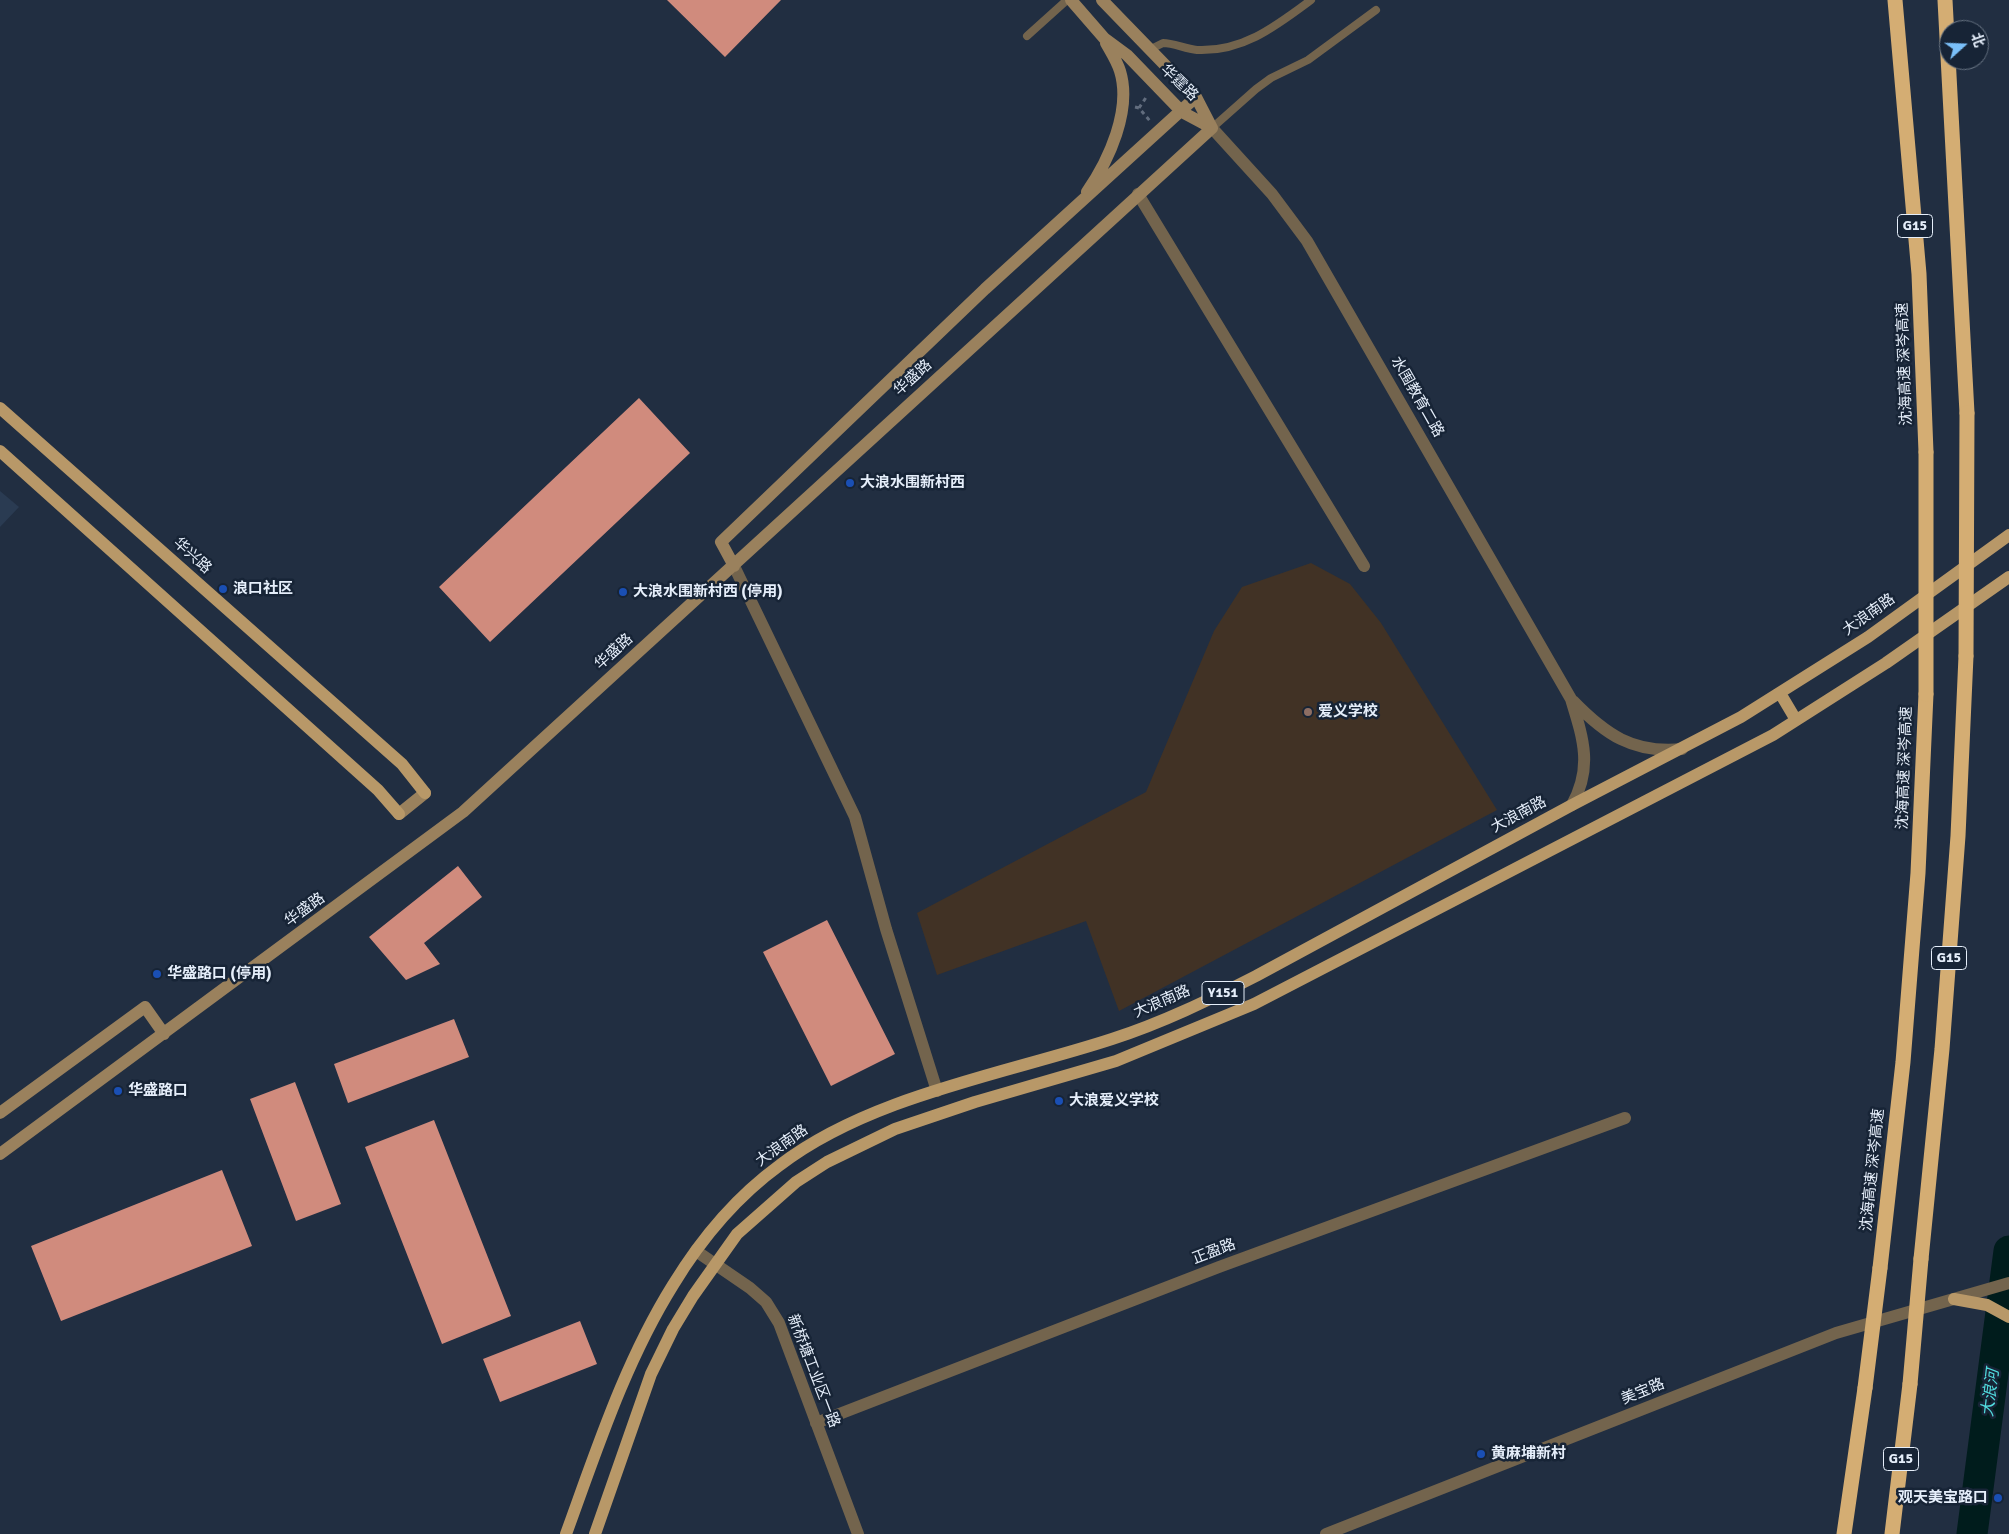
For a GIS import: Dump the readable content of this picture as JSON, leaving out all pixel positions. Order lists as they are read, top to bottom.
{
  "streets": {
    "highway": ["G15", "沈海高速 深岑高速"],
    "main road": [
      "华霆路",
      "华盛路",
      "华兴路",
      "大浪南路",
      "Y151"
    ],
    "street": [
      "水围教育二路",
      "正盈路",
      "新桥塘工业区一路",
      "美宝路"
    ]
  },
  "crossings": [
    ["华霆路", "华盛路"],
    ["华霆路", "水围教育二路"],
    ["华盛路", "水围教育二路"],
    ["大浪南路", "新桥塘工业区一路"],
    ["Y151", "新桥塘工业区一路"],
    ["正盈路", "新桥塘工业区一路"]
  ],
  "water": ["大浪河"],
  "places": [
    "大浪水围新村西",
    "浪口社区",
    "大浪水围新村西 (停用)",
    "爱义学校",
    "华盛路口 (停用)",
    "华盛路口",
    "大浪爱义学校",
    "黄麻埔新村",
    "观天美宝路口"
  ],
  "north": "right"
}
